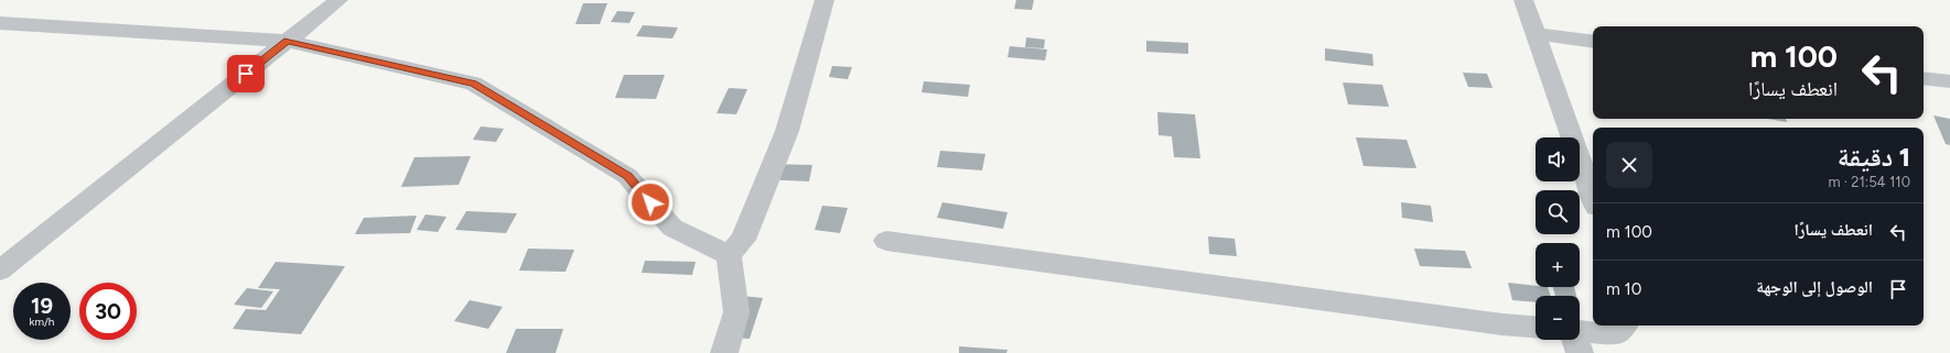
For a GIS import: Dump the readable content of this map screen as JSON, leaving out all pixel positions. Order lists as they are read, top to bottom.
{
  "page": {
    "turn": ["100 m", "انعطف يسارًا"],
    "heading": ["1 دقيقة", "110 m · 21:54"],
    "map_buttons": ["+", "−"],
    "list": [
      {
        "name": "انعطف يسارًا",
        "value": "100 m"
      },
      {
        "name": "الوصول إلى الوجهة",
        "value": "10 m"
      }
    ],
    "speed": "19 km/h",
    "limit": "30"
  }
}
